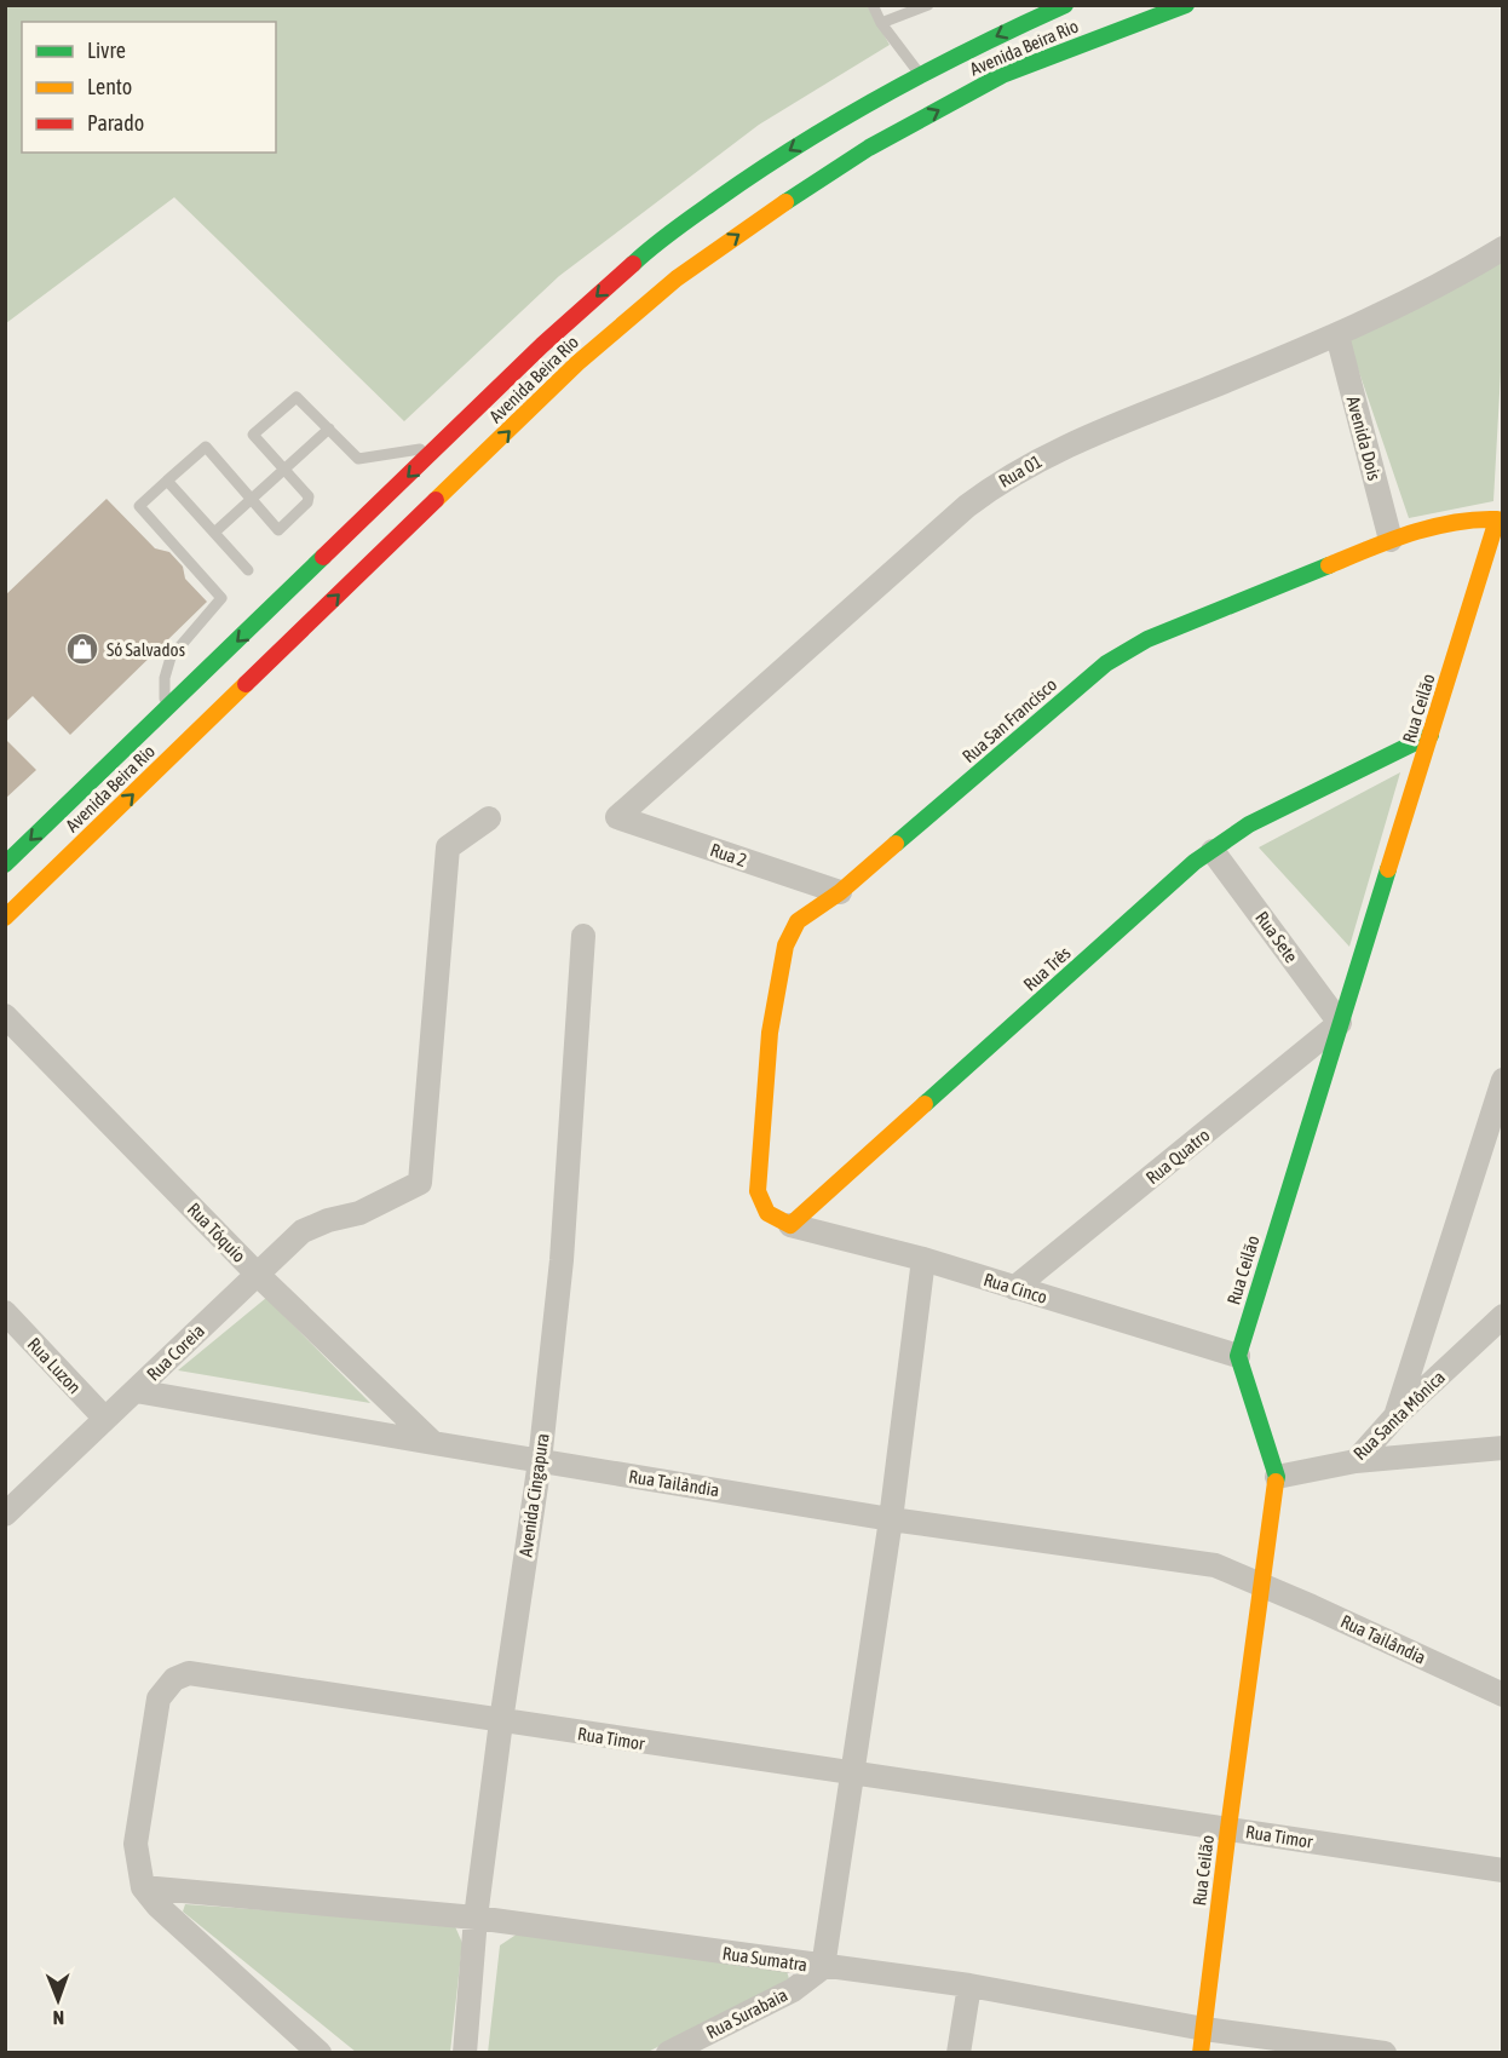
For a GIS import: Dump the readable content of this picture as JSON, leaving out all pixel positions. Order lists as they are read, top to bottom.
{
  "streets": {
    "street": [
      "Avenida Beira Rio",
      "Avenida Dois",
      "Rua 01",
      "Rua Ceilão",
      "Rua San Francisco",
      "Rua 2",
      "Rua Sete",
      "Rua Três",
      "Rua Quatro",
      "Rua Tóquio",
      "Rua Cinco",
      "Rua Coreia",
      "Rua Luzon",
      "Rua Santa Mônica",
      "Rua Tailândia",
      "Avenida Cingapura",
      "Rua Timor",
      "Rua Sumatra",
      "Rua Surabaia"
    ]
  },
  "crossings": [
    ["Avenida Dois", "Rua 01"],
    ["Avenida Dois", "Rua San Francisco"],
    ["Rua 01", "Rua 2"],
    ["Rua Ceilão", "Rua San Francisco"],
    ["Rua Ceilão", "Rua Sete"],
    ["Rua Ceilão", "Rua Três"],
    ["Rua Ceilão", "Rua Quatro"],
    ["Rua Ceilão", "Rua Cinco"],
    ["Rua Ceilão", "Rua Santa Mônica"],
    ["Rua Ceilão", "Rua Tailândia"],
    ["Rua Ceilão", "Rua Timor"],
    ["Rua Ceilão", "Rua Sumatra"],
    ["Rua San Francisco", "Rua 2"],
    ["Rua San Francisco", "Rua Três"],
    ["Rua San Francisco", "Rua Cinco"],
    ["Rua Sete", "Rua Três"],
    ["Rua Sete", "Rua Quatro"],
    ["Rua Três", "Rua Cinco"],
    ["Rua Quatro", "Rua Cinco"],
    ["Rua Tóquio", "Rua Coreia"],
    ["Rua Tóquio", "Rua Tailândia"],
    ["Rua Coreia", "Rua Luzon"],
    ["Rua Coreia", "Rua Tailândia"],
    ["Rua Tailândia", "Avenida Cingapura"],
    ["Avenida Cingapura", "Rua Timor"],
    ["Avenida Cingapura", "Rua Sumatra"],
    ["Rua Timor", "Rua Sumatra"],
    ["Rua Sumatra", "Rua Surabaia"]
  ],
  "places": {
    "shop": ["Só Salvados"]
  },
  "legend": ["Livre", "Lento", "Parado"],
  "north": "bottom"
}
